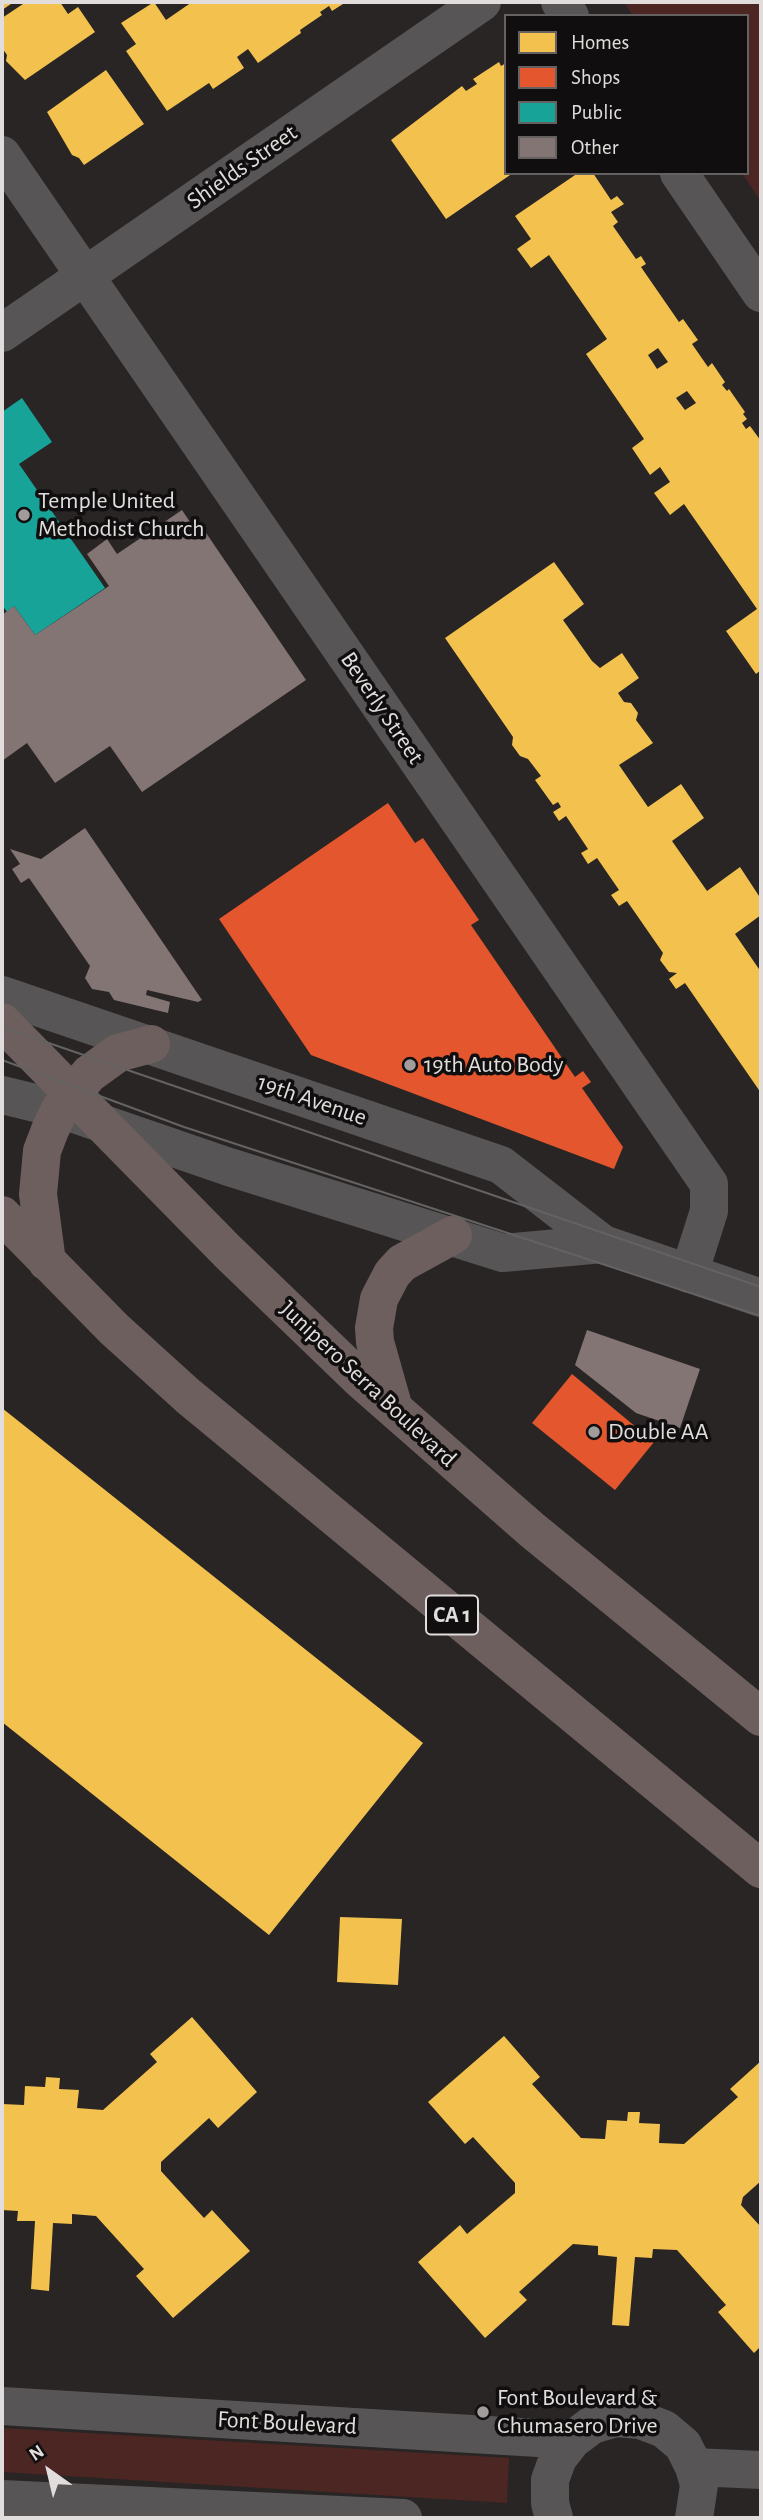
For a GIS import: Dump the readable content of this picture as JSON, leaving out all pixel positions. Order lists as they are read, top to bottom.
{
  "streets": {
    "highway": ["Junipero Serra Boulevard", "CA 1"],
    "street": [
      "Shields Street",
      "Beverly Street",
      "19th Avenue",
      "Font Boulevard"
    ]
  },
  "crossings": [
    ["Shields Street", "Beverly Street"],
    ["Beverly Street", "19th Avenue"],
    ["19th Avenue", "Junipero Serra Boulevard"]
  ],
  "places": [
    "Temple United Methodist Church",
    "19th Auto Body",
    "Double AA",
    "Font Boulevard & Chumasero Drive"
  ],
  "legend": [
    "Homes",
    "Shops",
    "Public",
    "Other"
  ],
  "north": "top left"
}
